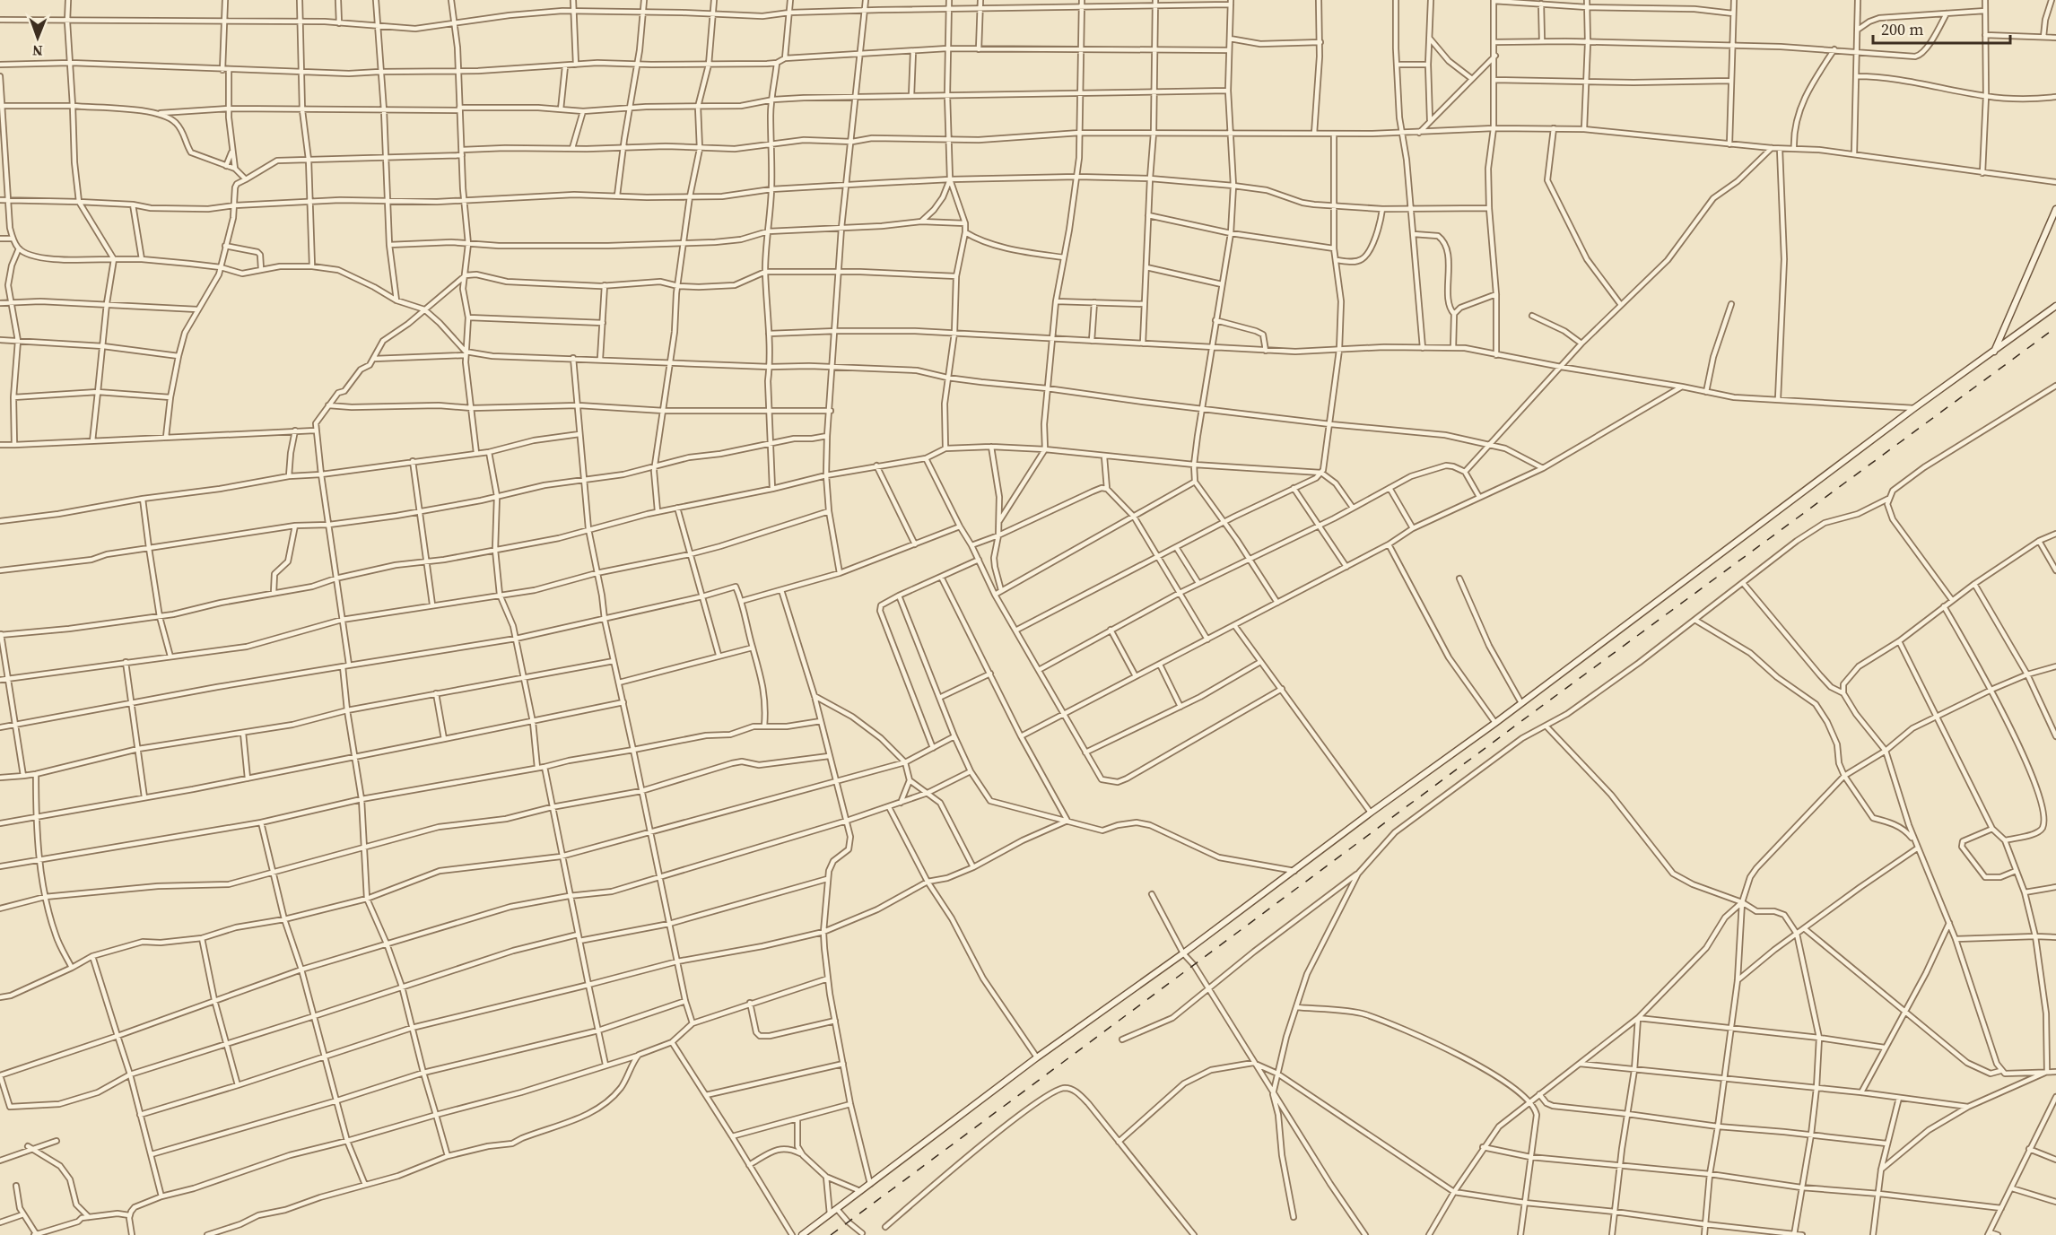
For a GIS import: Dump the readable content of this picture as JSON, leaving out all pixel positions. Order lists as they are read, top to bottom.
{
  "scale_bar": "200 m",
  "north": "bottom"
}
